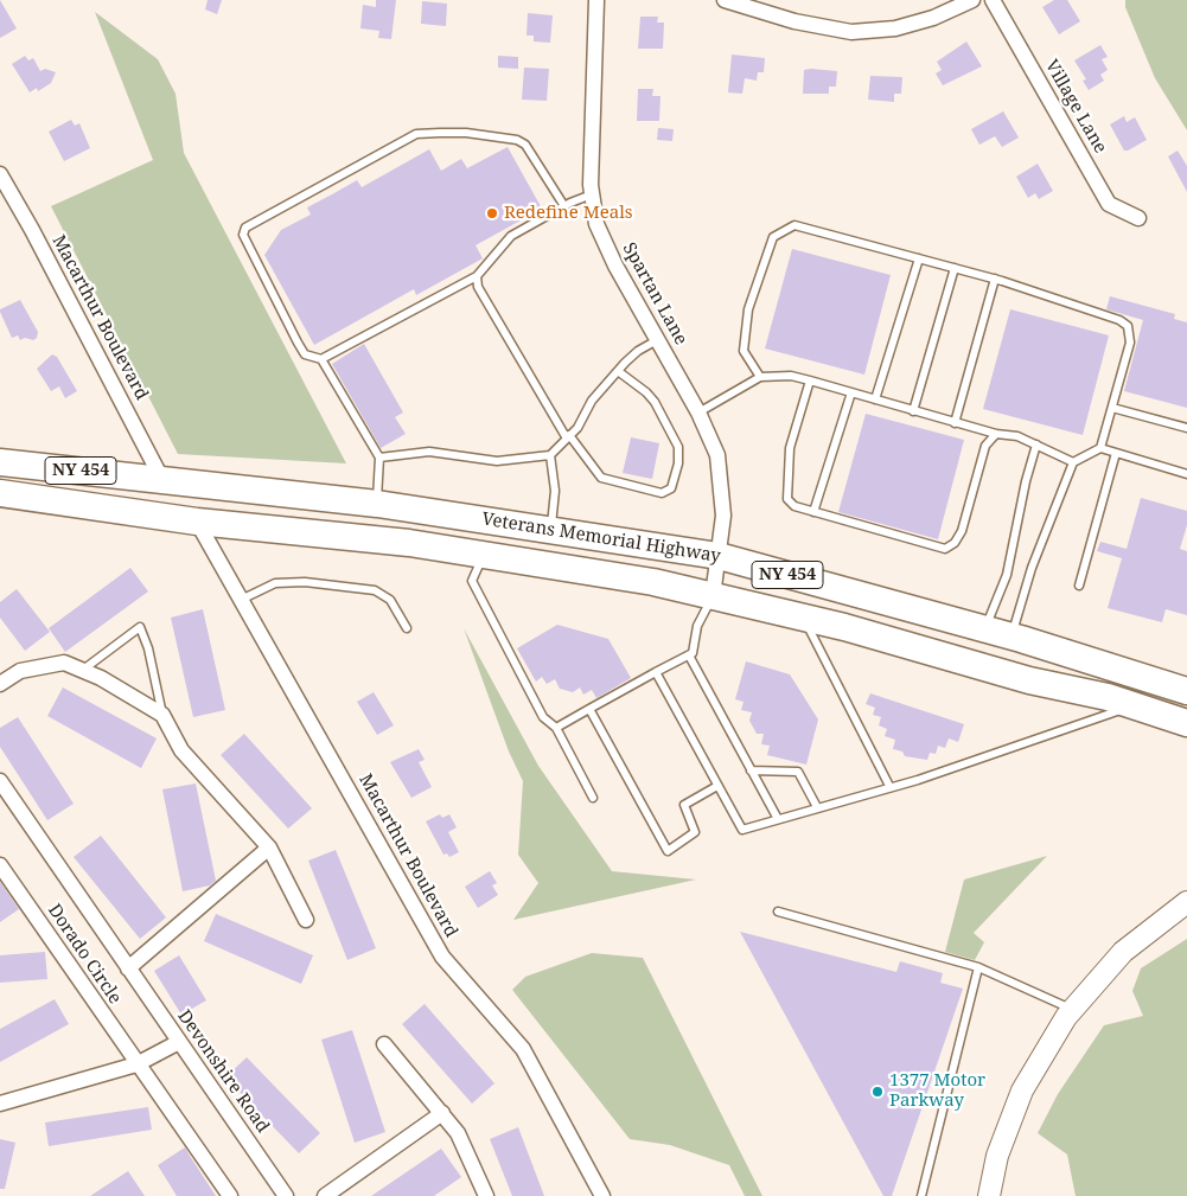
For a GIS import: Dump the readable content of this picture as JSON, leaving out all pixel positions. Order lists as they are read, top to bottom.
{
  "streets": {
    "highway": ["NY 454", "Veterans Memorial Highway"],
    "street": [
      "Village Lane",
      "Spartan Lane",
      "Macarthur Boulevard",
      "Dorado Circle",
      "Devonshire Road"
    ]
  },
  "crossings": [
    ["Spartan Lane", "Veterans Memorial Highway"],
    ["Macarthur Boulevard", "Veterans Memorial Highway"]
  ],
  "places": ["Redefine Meals", "1377 Motor Parkway"]
}
